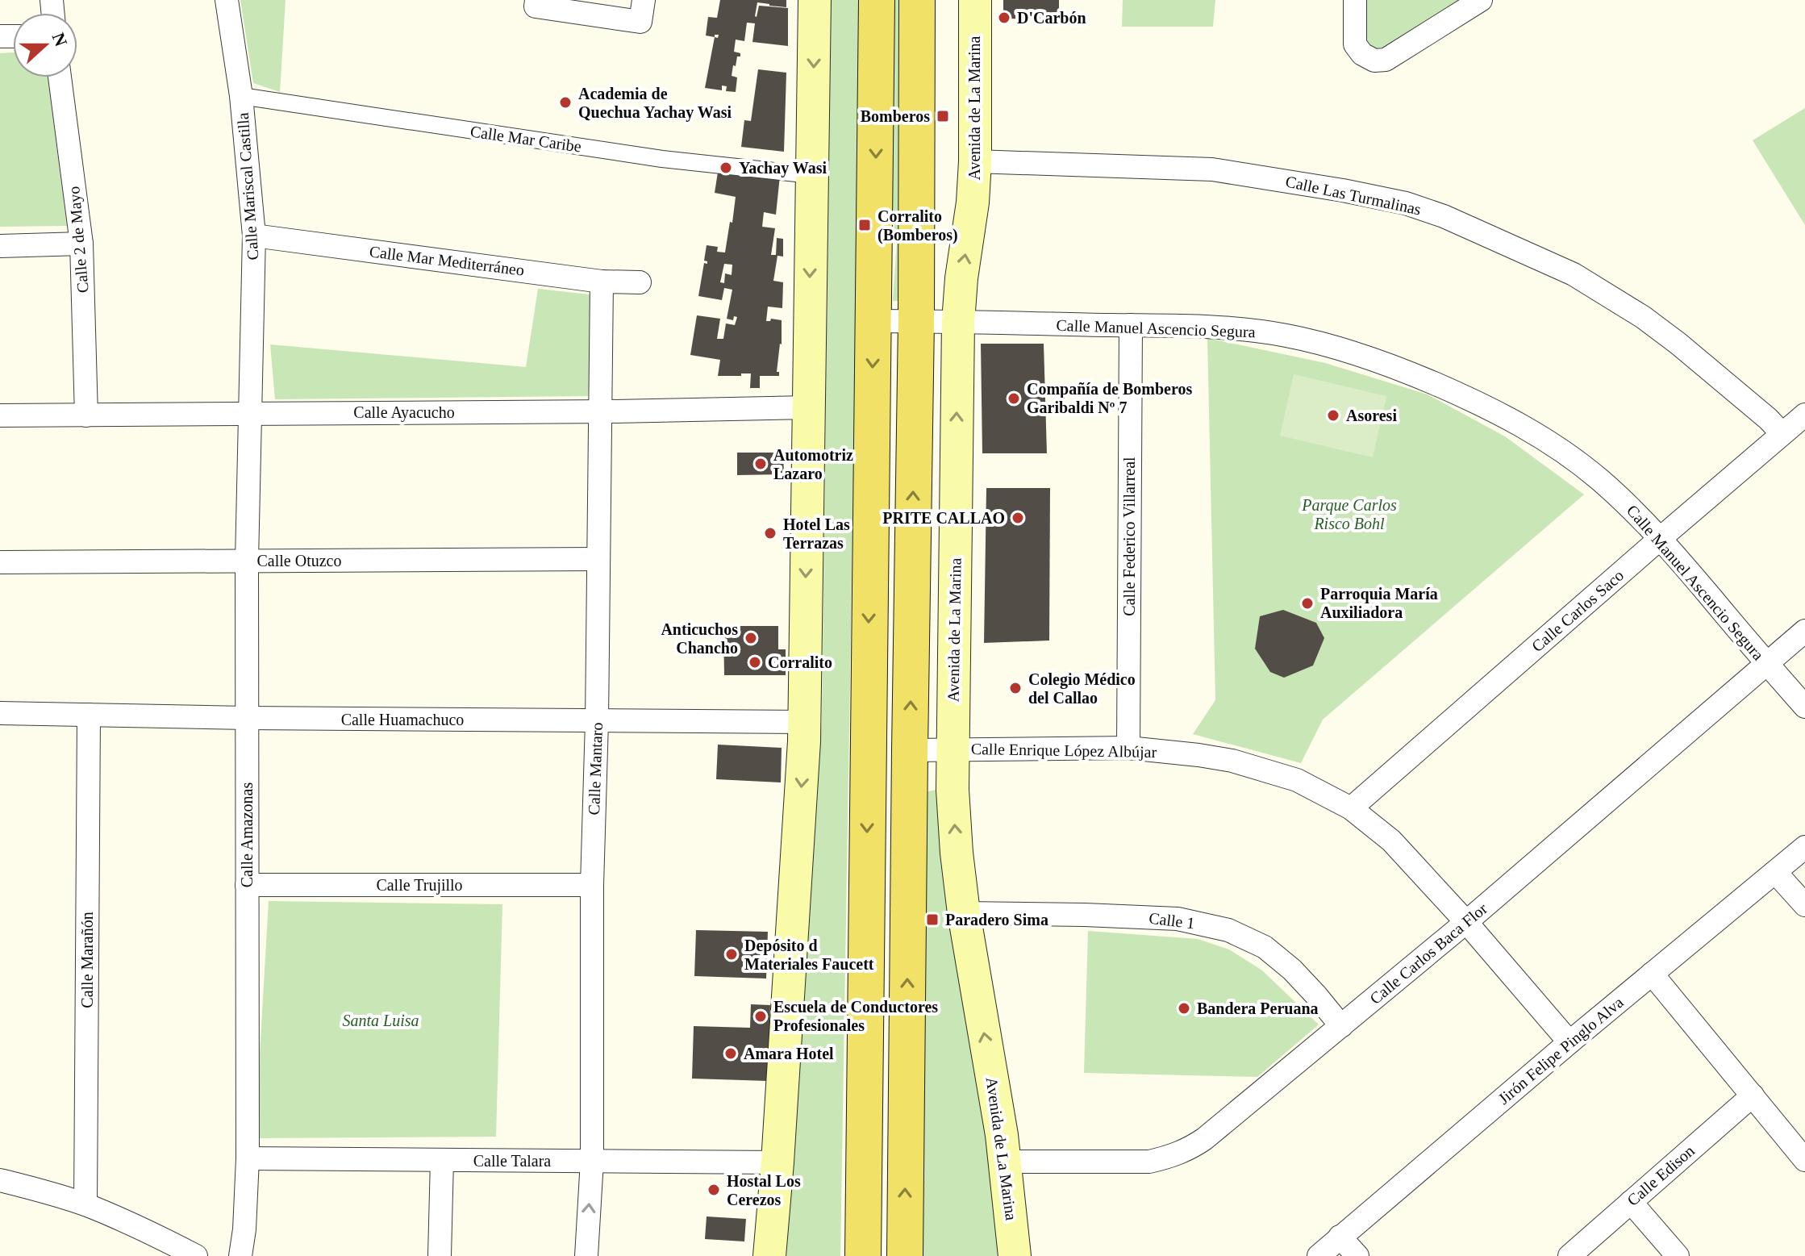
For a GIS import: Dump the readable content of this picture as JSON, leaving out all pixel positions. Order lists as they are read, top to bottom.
{
  "streets": {
    "main road": ["Avenida de La Marina"],
    "street": [
      "Calle Mar Caribe",
      "Calle Mariscal Castilla",
      "Calle Las Turmalinas",
      "Calle 2 de Mayo",
      "Calle Mar Mediterráneo",
      "Calle Manuel Ascencio Segura",
      "Calle Ayacucho",
      "Calle Federico Villarreal",
      "Calle Otuzco",
      "Calle Carlos Saco",
      "Calle Huamachuco",
      "Calle Enrique López Albújar",
      "Calle Mantaro",
      "Calle Amazonas",
      "Calle Trujillo",
      "Calle 1",
      "Calle Carlos Baca Flor",
      "Calle Marañón",
      "Jirón Felipe Pinglo Alva",
      "Calle Talara",
      "Calle Edison"
    ]
  },
  "crossings": [
    ["Avenida de La Marina", "Calle Las Turmalinas"],
    ["Avenida de La Marina", "Calle Manuel Ascencio Segura"],
    ["Avenida de La Marina", "Calle Enrique López Albújar"],
    ["Avenida de La Marina", "Calle 1"],
    ["Avenida de La Marina", "Calle Carlos Baca Flor"],
    ["Calle Mar Caribe", "Calle Mariscal Castilla"],
    ["Calle Mariscal Castilla", "Calle Mar Mediterráneo"],
    ["Calle Mariscal Castilla", "Calle Ayacucho"],
    ["Calle Mariscal Castilla", "Calle Amazonas"],
    ["Calle Las Turmalinas", "Calle Carlos Saco"],
    ["Calle 2 de Mayo", "Calle Ayacucho"],
    ["Calle Mar Mediterráneo", "Calle Mantaro"],
    ["Calle Manuel Ascencio Segura", "Calle Federico Villarreal"],
    ["Calle Manuel Ascencio Segura", "Calle Carlos Saco"],
    ["Calle Manuel Ascencio Segura", "Calle Carlos Baca Flor"],
    ["Calle Ayacucho", "Calle Mantaro"],
    ["Calle Ayacucho", "Calle Amazonas"],
    ["Calle Federico Villarreal", "Calle Enrique López Albújar"],
    ["Calle Otuzco", "Calle Mantaro"],
    ["Calle Otuzco", "Calle Amazonas"],
    ["Calle Carlos Saco", "Calle Enrique López Albújar"],
    ["Calle Huamachuco", "Calle Mantaro"],
    ["Calle Huamachuco", "Calle Amazonas"],
    ["Calle Huamachuco", "Calle Marañón"],
    ["Calle Enrique López Albújar", "Calle Carlos Baca Flor"],
    ["Calle Enrique López Albújar", "Jirón Felipe Pinglo Alva"],
    ["Calle Mantaro", "Calle Trujillo"],
    ["Calle Mantaro", "Calle Talara"],
    ["Calle Amazonas", "Calle Trujillo"],
    ["Calle Amazonas", "Calle Talara"],
    ["Calle 1", "Calle Carlos Baca Flor"]
  ],
  "parks": ["Parque Carlos Risco Bohl", "Santa Luisa"],
  "places": {
    "other": [
      "D'Carbón",
      "Academia de Quechua Yachay Wasi",
      "Yachay Wasi",
      "Compañía de Bomberos Garibaldi Nº 7",
      "Asoresi",
      "Automotriz Lazaro",
      "PRITE CALLAO",
      "Hotel Las Terrazas",
      "Parroquia María Auxiliadora",
      "Anticuchos Chancho",
      "Corralito",
      "Colegio Médico del Callao",
      "Depósito d Materiales Faucett",
      "Bandera Peruana",
      "Escuela de Conductores Profesionales",
      "Amara Hotel",
      "Hostal Los Cerezos"
    ],
    "transit": ["Bomberos", "Corralito (Bomberos)", "Paradero Sima"]
  },
  "north": "right"
}
